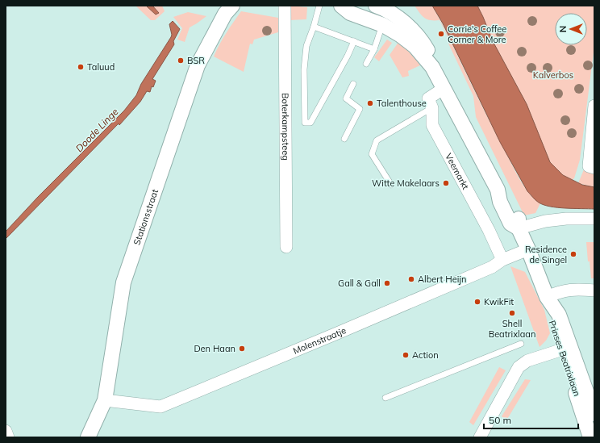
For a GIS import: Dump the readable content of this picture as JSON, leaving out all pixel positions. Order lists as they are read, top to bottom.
{
  "streets": {
    "street": [
      "Boterkampsteeg",
      "Veemarkt",
      "Stationsstraat",
      "Molenstraatje",
      "Prinses Beatrixlaan"
    ]
  },
  "crossings": [
    ["Veemarkt", "Molenstraatje"],
    ["Stationsstraat", "Molenstraatje"],
    ["Molenstraatje", "Prinses Beatrixlaan"]
  ],
  "water": ["Doode Linge"],
  "parks": ["Kalverbos"],
  "places": [
    "Corrie's Coffee Corner & More",
    "BSR",
    "Taluud",
    "Talenthouse",
    "Witte Makelaars",
    "Residence de Singel",
    "Albert Heijn",
    "Gall & Gall",
    "KwikFit",
    "Shell Beatrixlaan",
    "Den Haan",
    "Action"
  ],
  "scale_bar": "50 m",
  "north": "left"
}
